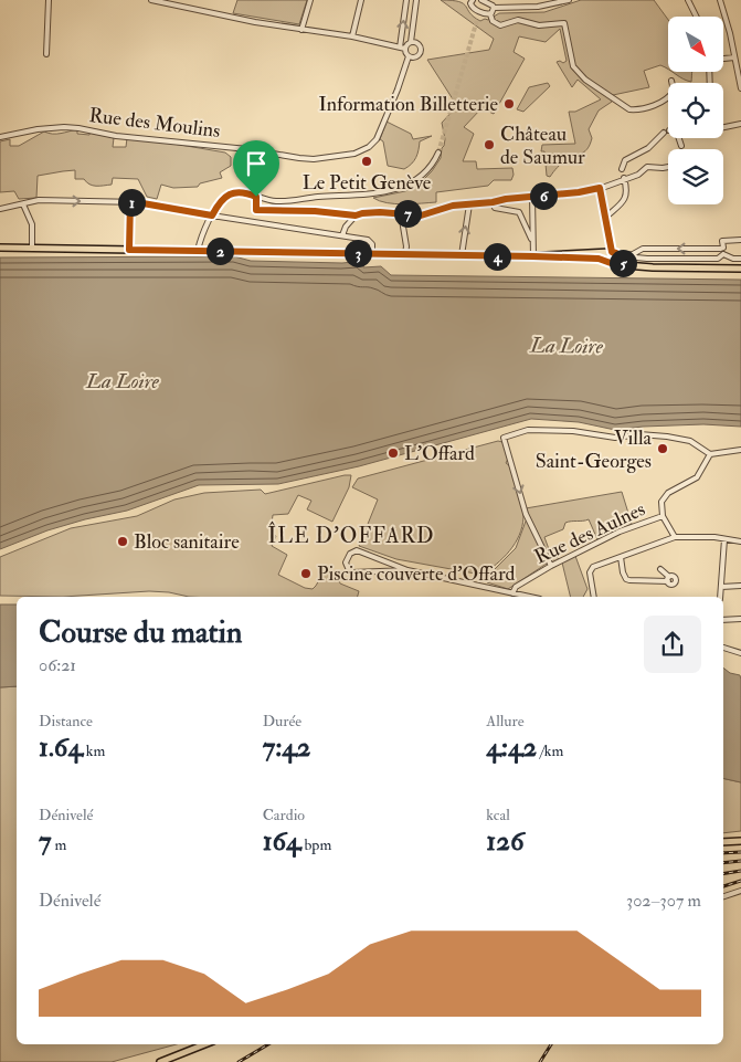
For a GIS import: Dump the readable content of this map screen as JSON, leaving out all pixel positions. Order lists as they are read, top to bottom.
{
  "streets": {
    "street": ["Rue des Moulins", "Rue des Aulnes"]
  },
  "districts": ["ÎLE D'OFFARD"],
  "water": ["La Loire"],
  "places": [
    "Information Billetterie",
    "Château de Saumur",
    "Le Petit Genève",
    "Villa Saint-Georges",
    "L'Offard",
    "Bloc sanitaire",
    "Piscine couverte d'Offard"
  ],
  "north": "bottom right",
  "page": {
    "pins": [
      "6",
      "1",
      "7",
      "2",
      "3",
      "4",
      "5"
    ],
    "heading": ["Course du matin", "06:21"],
    "stats": [
      ["Distance", "1.64 km"],
      ["Durée", "7:42"],
      ["Allure", "4:42 /km"],
      ["Dénivelé", "7 m"],
      ["Cardio", "164 bpm"],
      ["kcal", "126"]
    ],
    "chart": ["Dénivelé", "302–307 m"]
  }
}
